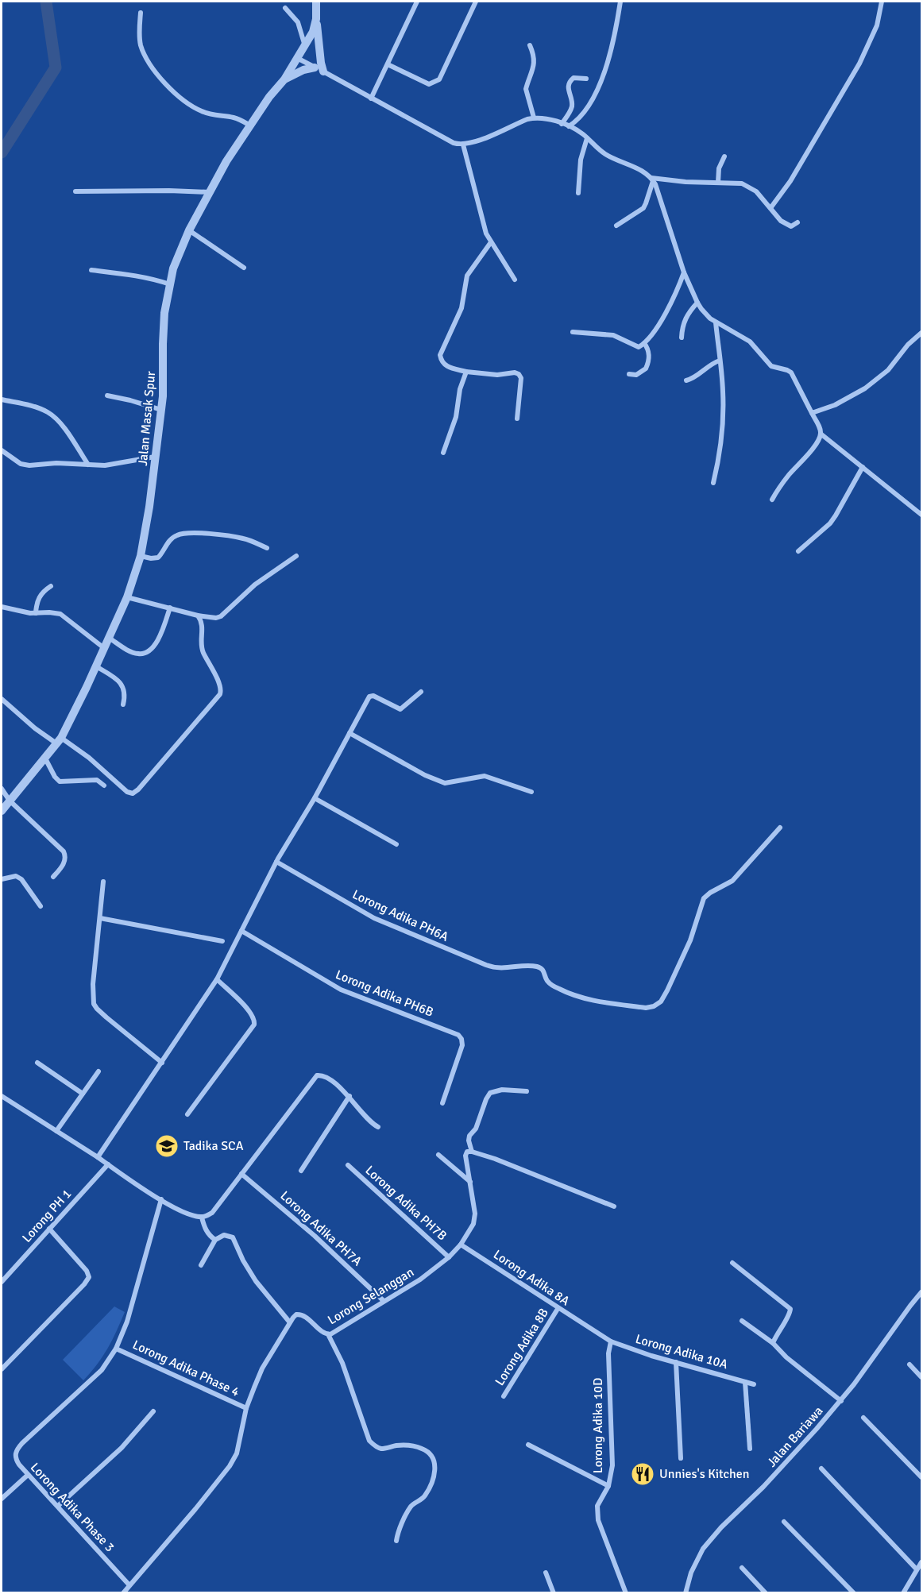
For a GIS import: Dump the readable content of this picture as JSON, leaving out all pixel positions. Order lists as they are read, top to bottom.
{
  "streets": {
    "street": [
      "Jalan Masak Spur",
      "Lorong Adika PH6A",
      "Lorong Adika PH6B",
      "Lorong Adika PH7B",
      "Lorong PH 1",
      "Lorong Adika PH7A",
      "Lorong Adika 8A",
      "Lorong Selanggan",
      "Lorong Adika 8B",
      "Lorong Adika 10A",
      "Lorong Adika Phase 4",
      "Lorong Adika 10D",
      "Jalan Bariawa",
      "Lorong Adika Phase 3"
    ]
  },
  "crossings": [
    ["Lorong Adika PH7B", "Lorong Selanggan"],
    ["Lorong Adika PH7A", "Lorong Selanggan"],
    ["Lorong Adika 8A", "Lorong Selanggan"],
    ["Lorong Adika 8A", "Lorong Adika 8B"],
    ["Lorong Adika 8A", "Lorong Adika 10A"],
    ["Lorong Adika 10A", "Lorong Adika 10D"],
    ["Lorong Adika Phase 4", "Lorong Adika Phase 3"]
  ],
  "places": {
    "school or university": ["Tadika SCA"],
    "restaurant": ["Unnies's Kitchen"]
  }
}
